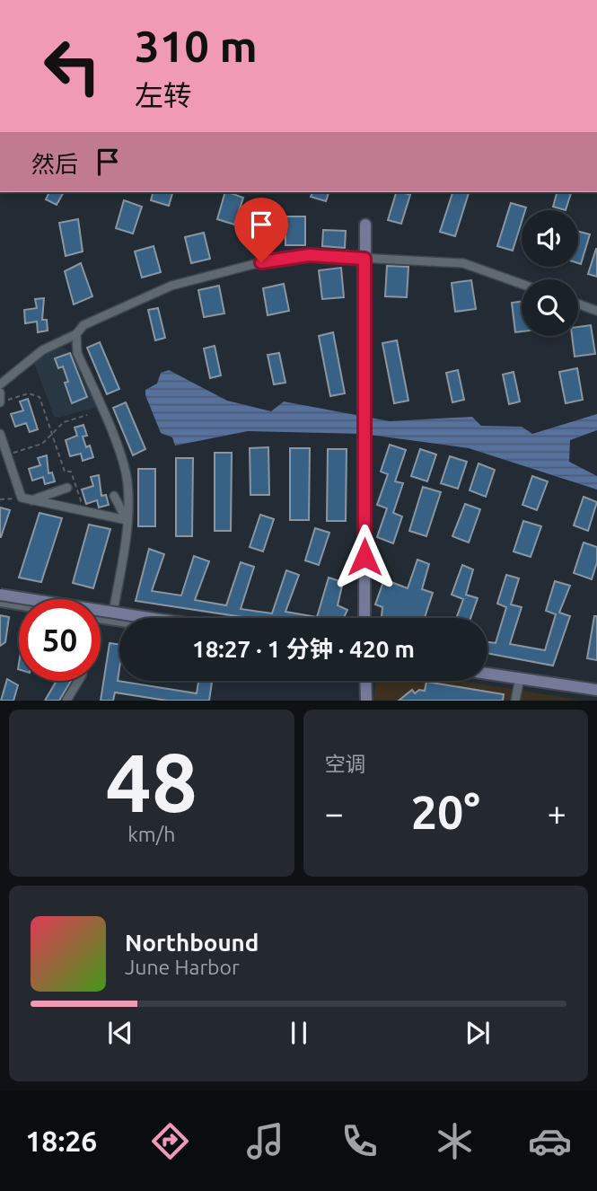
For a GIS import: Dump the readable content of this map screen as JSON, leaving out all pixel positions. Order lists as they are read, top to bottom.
{
  "page": {
    "turn": ["310 m", "左转"],
    "then": "然后",
    "limit": "50",
    "trip": "18:27 · 1 分钟 · 420 m",
    "tile": [
      ["48", "km/h"],
      "空调"
    ],
    "heat": ["−", "20°", "+"],
    "song": ["Northbound", "June Harbor"],
    "tabs": "18:26"
  }
}
